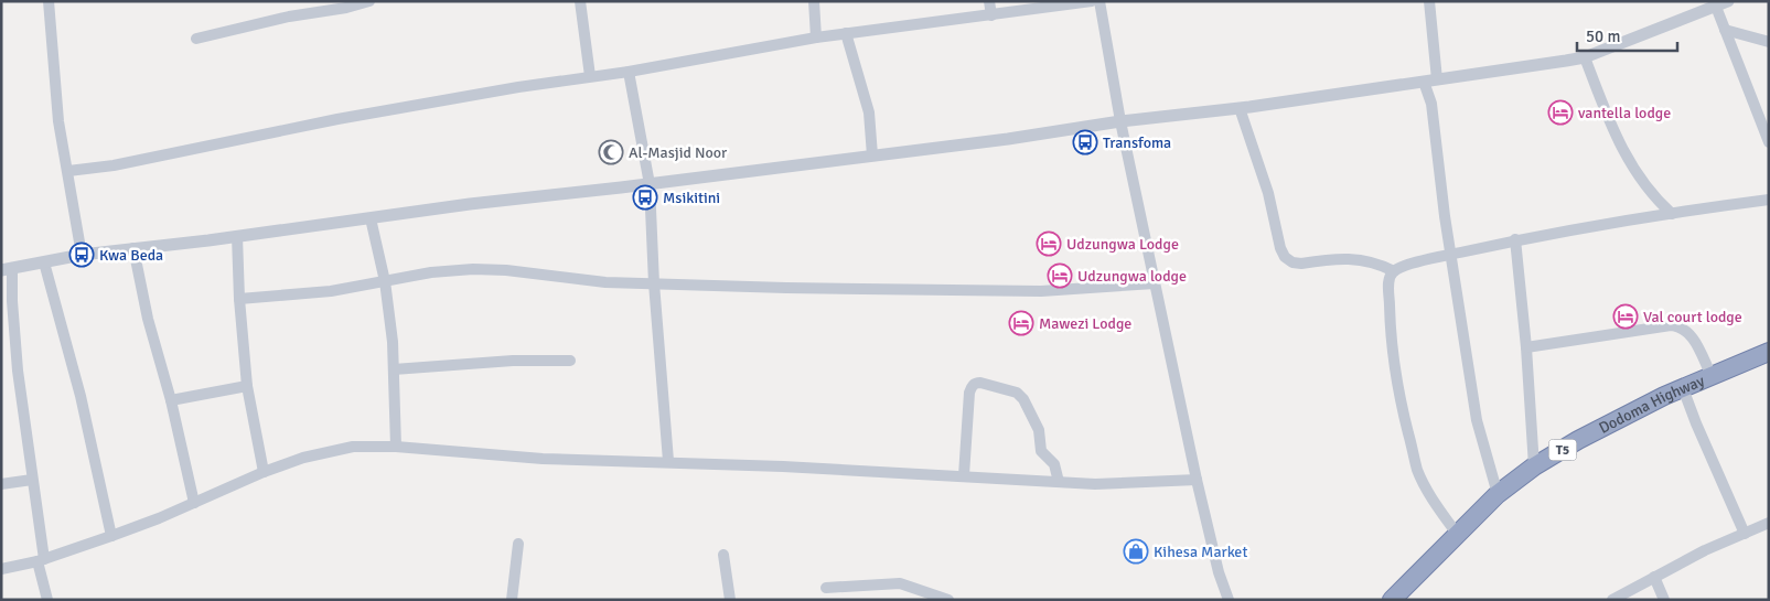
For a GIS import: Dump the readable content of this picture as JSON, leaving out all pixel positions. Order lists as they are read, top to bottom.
{
  "streets": {
    "highway": ["Dodoma Highway", "T5"]
  },
  "places": {
    "hotel": [
      "vantella lodge",
      "Udzungwa Lodge",
      "Udzungwa lodge",
      "Val court lodge",
      "Mawezi Lodge"
    ],
    "bus stop": ["Transfoma", "Msikitini", "Kwa Beda"],
    "mosque": ["Al-Masjid Noor"],
    "shop": ["Kihesa Market"]
  },
  "scale_bar": "50 m"
}
